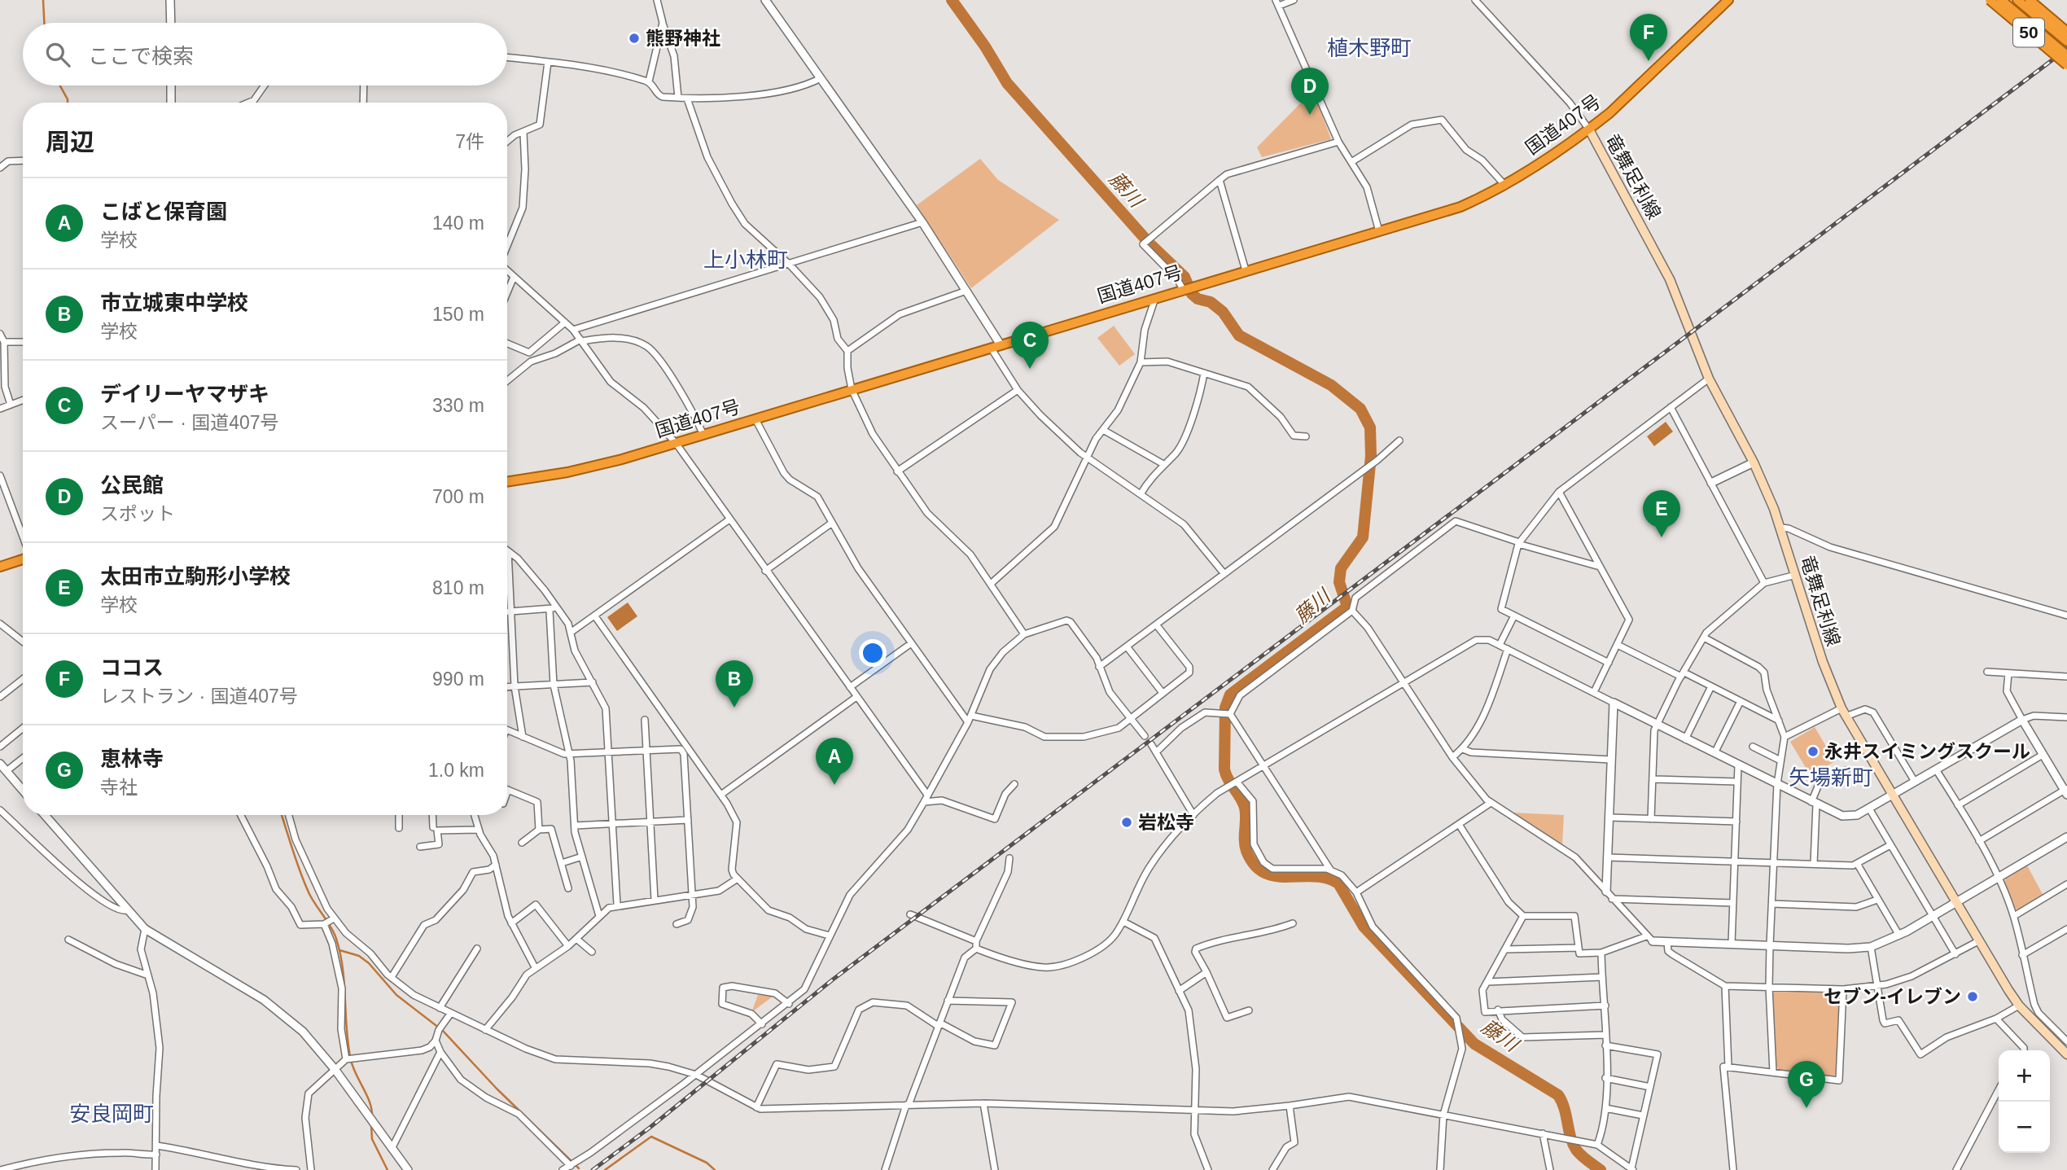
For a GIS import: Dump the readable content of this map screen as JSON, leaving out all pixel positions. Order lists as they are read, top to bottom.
{
  "streets": {
    "highway": ["50", "国道407号"],
    "main road": ["竜舞足利線"]
  },
  "crossings": [
    ["国道407号", "竜舞足利線"]
  ],
  "districts": [
    "植木野町",
    "上小林町",
    "矢場新町",
    "安良岡町"
  ],
  "water": ["藤川"],
  "places": [
    "熊野神社",
    "永井スイミングスクール",
    "岩松寺",
    "セブン-イレブン"
  ],
  "page": {
    "pins": [
      "F",
      "D",
      "C",
      "E",
      "B",
      "A",
      "G"
    ],
    "search": "ここで検索",
    "heading": ["周辺", "7件"],
    "list": [
      {
        "mark": "A",
        "name": "こばと保育園",
        "note": "学校",
        "value": "140 m"
      },
      {
        "mark": "B",
        "name": "市立城東中学校",
        "note": "学校",
        "value": "150 m"
      },
      {
        "mark": "C",
        "name": "デイリーヤマザキ",
        "note": "スーパー · 国道407号",
        "value": "330 m"
      },
      {
        "mark": "D",
        "name": "公民館",
        "note": "スポット",
        "value": "700 m"
      },
      {
        "mark": "E",
        "name": "太田市立駒形小学校",
        "note": "学校",
        "value": "810 m"
      },
      {
        "mark": "F",
        "name": "ココス",
        "note": "レストラン · 国道407号",
        "value": "990 m"
      },
      {
        "mark": "G",
        "name": "恵林寺",
        "note": "寺社",
        "value": "1.0 km"
      }
    ],
    "map_buttons": ["+", "−"]
  }
}
